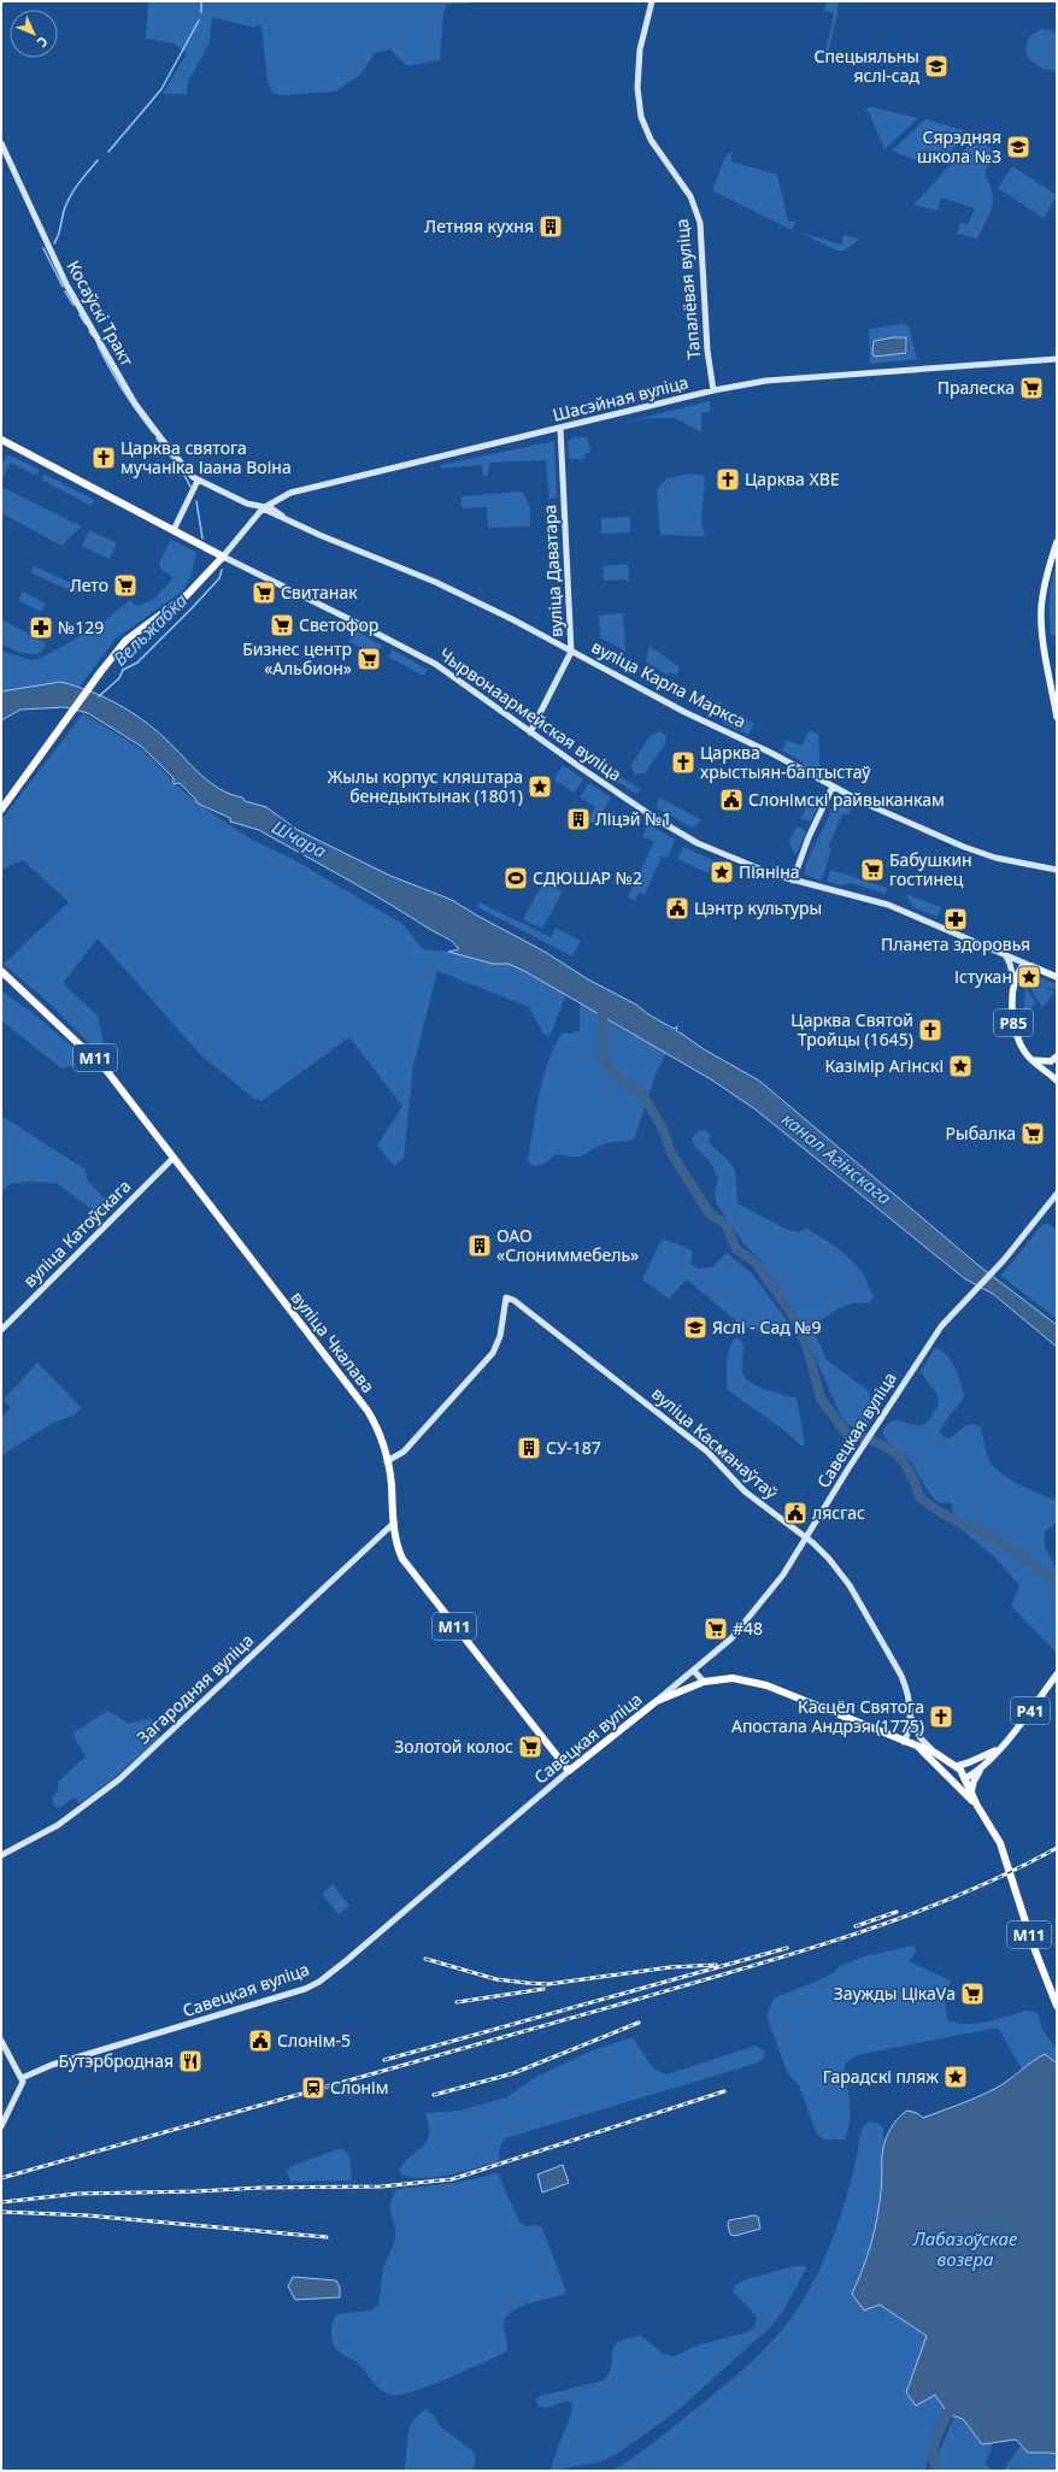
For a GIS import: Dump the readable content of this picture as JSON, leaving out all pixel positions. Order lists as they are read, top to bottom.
{
  "streets": {
    "highway": [
      "Чырвонаармейская вуліца",
      "М11",
      "вуліца Чкалава",
      "Савецкая вуліца"
    ],
    "main road": [
      "Тапалёвая вуліца",
      "Косаўскі Тракт",
      "Шасэйная вуліца",
      "вуліца Даватара",
      "вуліца Карла Маркса",
      "Р85",
      "вуліца Катоўскага",
      "вуліца Касманаўтаў",
      "Загародняя вуліца",
      "Р41"
    ]
  },
  "crossings": [
    ["Тапалёвая вуліца", "Шасэйная вуліца"],
    ["Косаўскі Тракт", "Шасэйная вуліца"],
    ["Косаўскі Тракт", "вуліца Карла Маркса"],
    ["Шасэйная вуліца", "вуліца Даватара"],
    ["Шасэйная вуліца", "вуліца Карла Маркса"],
    ["Шасэйная вуліца", "Чырвонаармейская вуліца"],
    ["вуліца Даватара", "вуліца Карла Маркса"],
    ["вуліца Даватара", "Чырвонаармейская вуліца"],
    ["М11", "Савецкая вуліца"],
    ["М11", "вуліца Касманаўтаў"],
    ["М11", "Р41"],
    ["вуліца Катоўскага", "вуліца Чкалава"],
    ["вуліца Чкалава", "Савецкая вуліца"],
    ["вуліца Чкалава", "вуліца Касманаўтаў"],
    ["вуліца Чкалава", "Загародняя вуліца"],
    ["Савецкая вуліца", "вуліца Касманаўтаў"]
  ],
  "water": [
    "Вельжабка",
    "Шчара",
    "канал Агінскага",
    "Лабазоўскае возера"
  ],
  "places": {
    "school or university": ["Спецыяльны яслі-сад", "Сярэдняя школа №3", "Яслі - Сад №9"],
    "building": [
      "Летняя кухня",
      "Ліцэй №1",
      "ОАО «Слониммебель»",
      "СУ-187"
    ],
    "supermarket": [
      "Пралеска",
      "Лето",
      "Свитанак",
      "Светофор",
      "Бизнес центр «Альбион»",
      "Бабушкин гостинец",
      "Рыбалка",
      "#48",
      "Золотой колос",
      "Заужды ЦікаVа"
    ],
    "church": [
      "Царква святога мучаніка Іаана Воіна",
      "Царква ХВЕ",
      "Царква хрыстыян-баптыстаў",
      "Царква Святой Тройцы (1645)",
      "Касцёл Святога Апостала Андрэя (1775)"
    ],
    "pharmacy": ["№129", "Планета здоровья"],
    "place": [
      "Жылы корпус кляштара бенедыктынак (1801)",
      "Піяніна",
      "Істукан",
      "Казімір Агінскі",
      "Гарадскі пляж"
    ],
    "public building": [
      "Слонімскі райвыканкам",
      "Цэнтр культуры",
      "лясгас",
      "Слонім-5"
    ],
    "sports": ["СДЮШАР №2"],
    "restaurant": ["Бутэрбродная"],
    "station": ["Слонім"]
  },
  "north": "bottom right"
}
